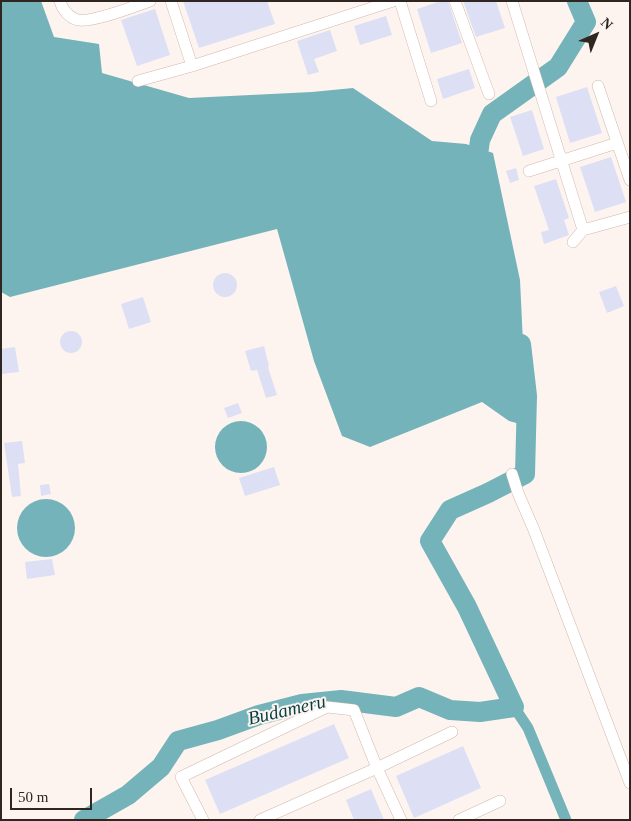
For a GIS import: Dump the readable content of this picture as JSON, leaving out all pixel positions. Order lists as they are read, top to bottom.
{
  "water": ["Budameru"],
  "scale_bar": "50 m",
  "north": "top right"
}
